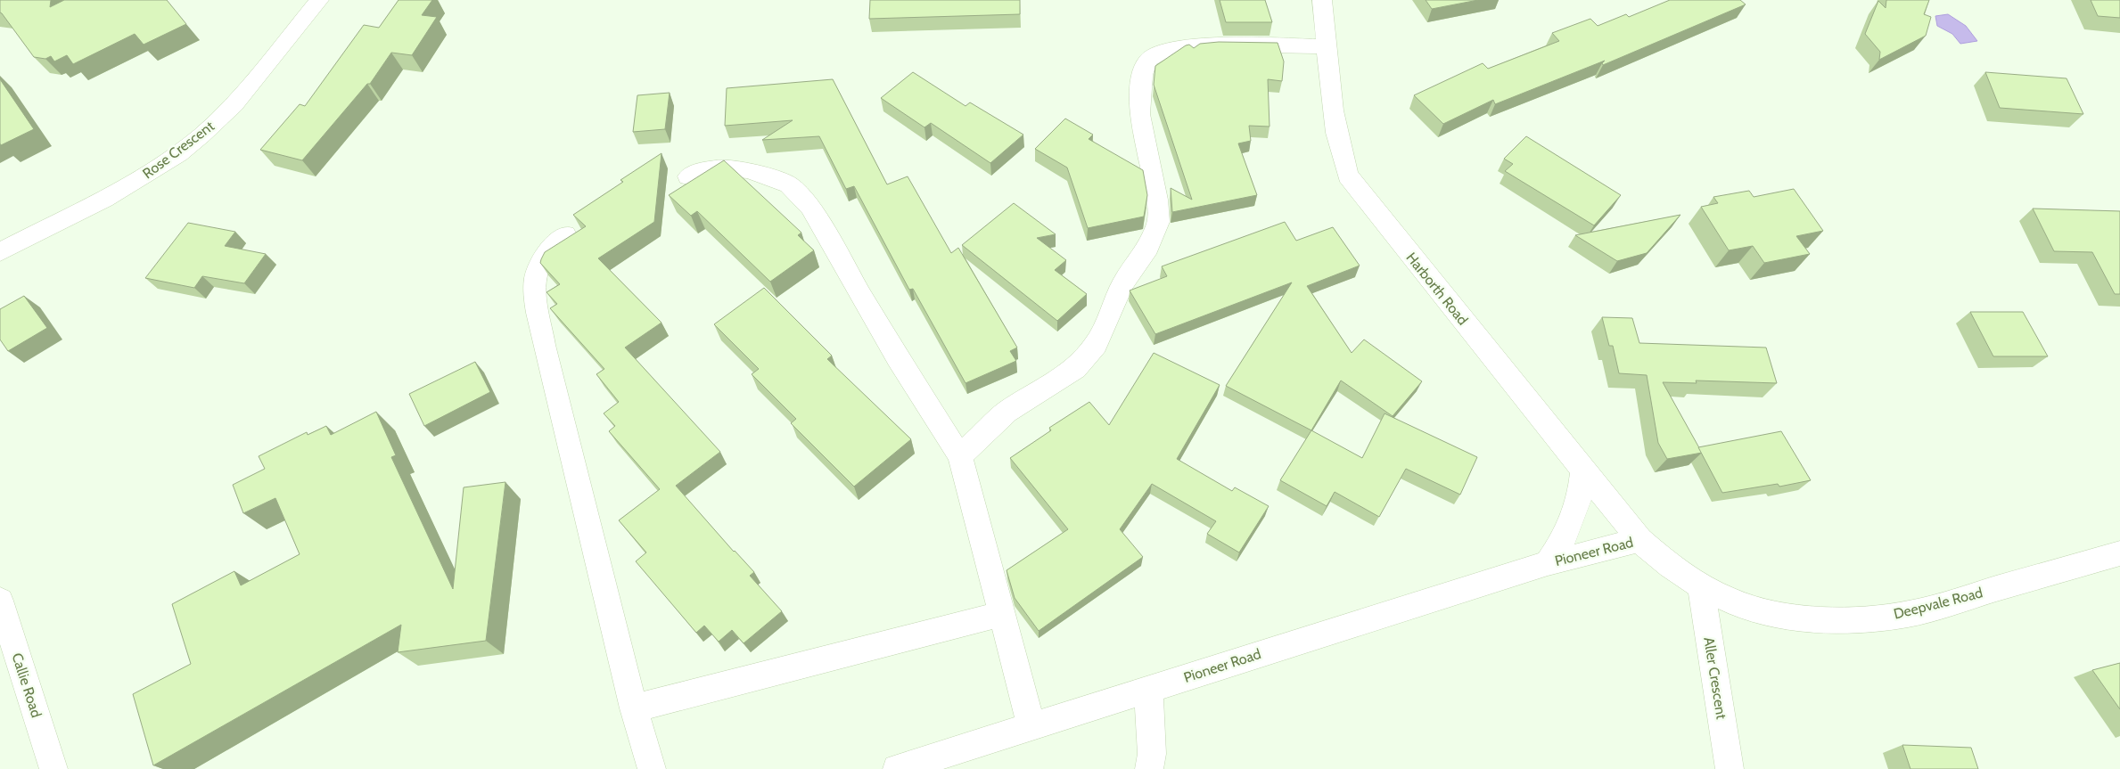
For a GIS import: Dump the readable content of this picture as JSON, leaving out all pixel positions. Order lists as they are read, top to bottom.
{
  "streets": {
    "street": [
      "Rose Crescent",
      "Harborth Road",
      "Pioneer Road",
      "Deepvale Road",
      "Aller Crescent",
      "Callie Road"
    ]
  },
  "crossings": [
    ["Harborth Road", "Pioneer Road"],
    ["Harborth Road", "Deepvale Road"],
    ["Pioneer Road", "Deepvale Road"],
    ["Deepvale Road", "Aller Crescent"]
  ]
}
